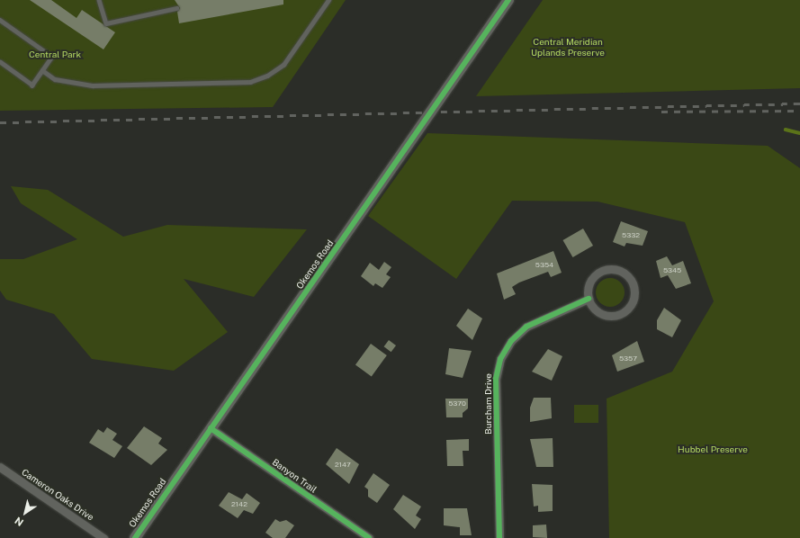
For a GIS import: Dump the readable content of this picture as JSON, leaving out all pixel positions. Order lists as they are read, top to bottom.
{
  "streets": {
    "street": [
      "Okemos Road",
      "Burcham Drive",
      "Banyon Trail",
      "Cameron Oaks Drive"
    ]
  },
  "crossings": [
    ["Okemos Road", "Banyon Trail"]
  ],
  "parks": ["Central Meridian Uplands Preserve", "Central Park", "Hubbel Preserve"],
  "house_numbers": [
    "5332",
    "5354",
    "5345",
    "5357",
    "5370",
    "2147",
    "2142"
  ],
  "north": "bottom left"
}
